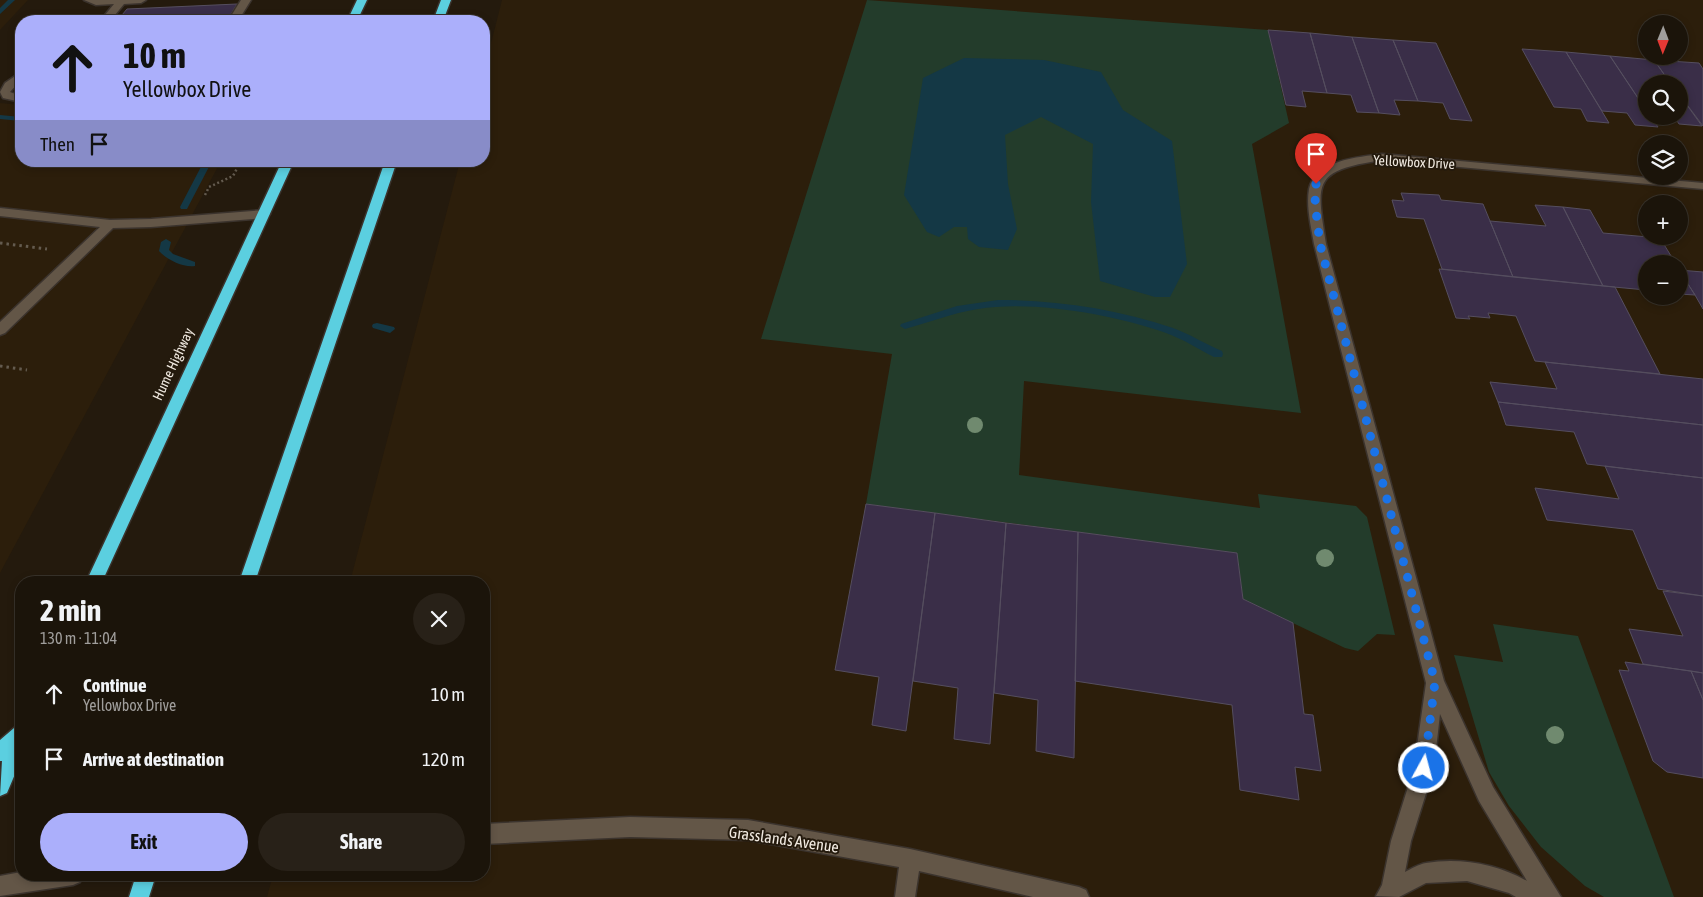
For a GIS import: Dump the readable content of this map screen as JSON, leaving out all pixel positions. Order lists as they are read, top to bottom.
{
  "streets": {
    "highway": ["Hume Highway"],
    "street": ["Yellowbox Drive", "Grasslands Avenue"]
  },
  "north": "bottom",
  "page": {
    "map_buttons": ["+", "−"],
    "turn": ["10 m", "Yellowbox Drive"],
    "then": "Then",
    "heading": ["2 min", "130 m · 11:04"],
    "list": [
      {
        "name": "Continue",
        "note": "Yellowbox Drive",
        "value": "10 m"
      },
      {
        "name": "Arrive at destination",
        "value": "120 m"
      }
    ],
    "buttons": ["Exit", "Share"]
  }
}
